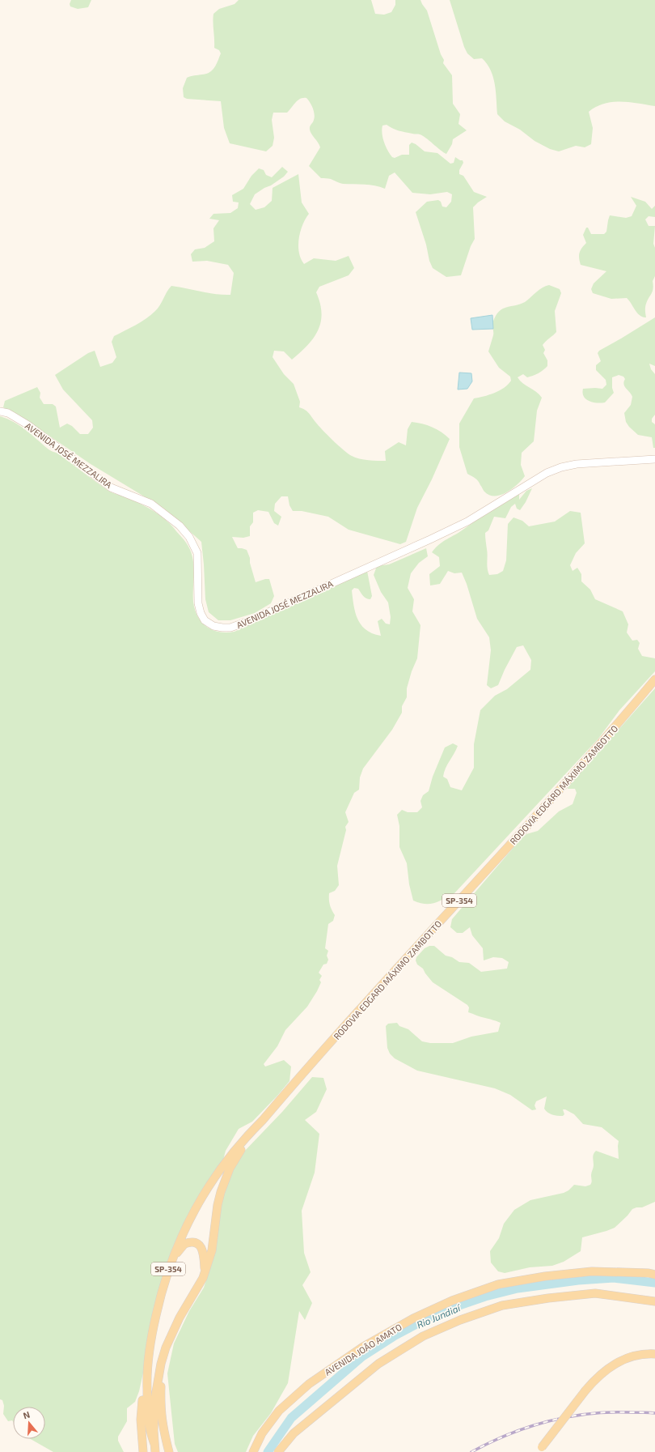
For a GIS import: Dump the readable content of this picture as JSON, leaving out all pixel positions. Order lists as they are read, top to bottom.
{
  "streets": {
    "main road": [
      "AVENIDA JOSÉ MEZZALIRA",
      "RODOVIA EDGARD MÁXIMO ZAMBOTTO",
      "SP-354",
      "AVENIDA JOÃO AMATO"
    ]
  },
  "water": ["Rio Jundiaí"],
  "north": "top"
}
